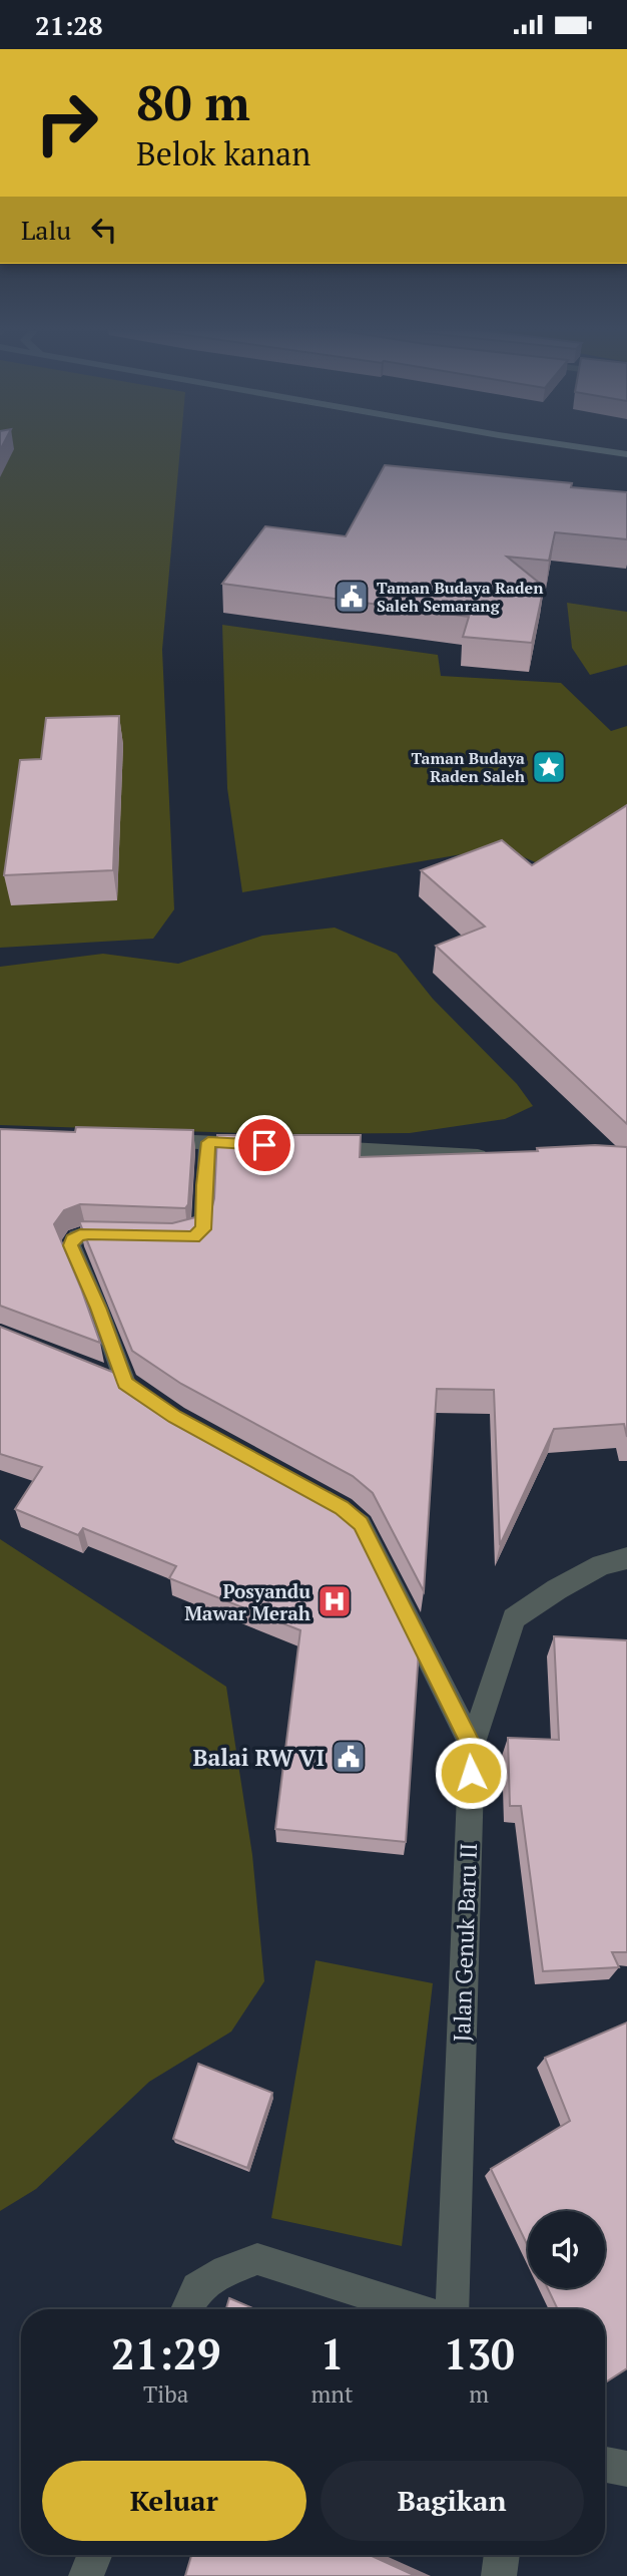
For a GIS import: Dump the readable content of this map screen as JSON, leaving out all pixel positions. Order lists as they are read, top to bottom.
{
  "streets": {
    "street": ["Jalan Genuk Baru II"]
  },
  "places": {
    "public building": ["Taman Budaya Raden Saleh Semarang", "Balai RW VI"],
    "place": ["Taman Budaya Raden Saleh"],
    "hospital": ["Posyandu Mawar Merah"]
  },
  "page": {
    "status": "21:28",
    "turn": ["80 m", "Belok kanan"],
    "then": "Lalu",
    "eta": [
      "21:29",
      "Tiba",
      "1",
      "mnt",
      "130",
      "m"
    ],
    "buttons": ["Keluar", "Bagikan"]
  }
}
